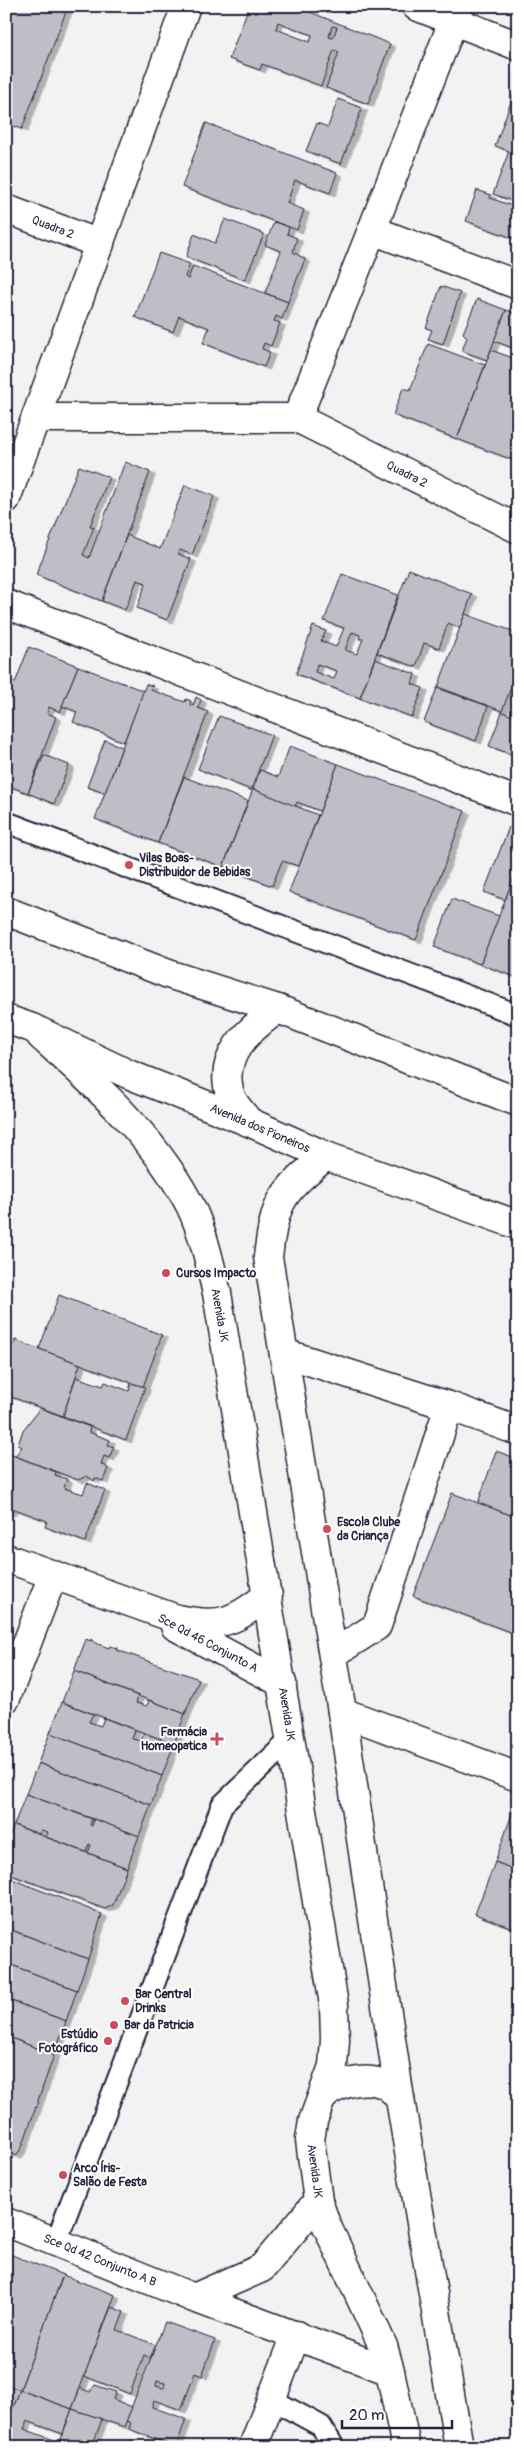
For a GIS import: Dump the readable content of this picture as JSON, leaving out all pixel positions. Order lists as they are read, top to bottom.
{
  "streets": {
    "street": [
      "Quadra 2",
      "Avenida dos Pioneiros",
      "Avenida JK",
      "Sce Qd 46 Conjunto A",
      "Sce Qd 42 Conjunto A B"
    ]
  },
  "crossings": [
    ["Avenida dos Pioneiros", "Avenida JK"],
    ["Avenida JK", "Sce Qd 46 Conjunto A"],
    ["Avenida JK", "Sce Qd 42 Conjunto A B"]
  ],
  "places": {
    "other": [
      "Vilas Boas- Distribuidor de Bebidas",
      "Cursos Impacto",
      "Escola Clube da Criança",
      "Bar Central Drinks",
      "Bar da Patricia",
      "Estúdio Fotográfico",
      "Arco Íris- Salão de Festa"
    ],
    "health": ["Farmácia Homeopatica"]
  },
  "scale_bar": "20 m"
}
